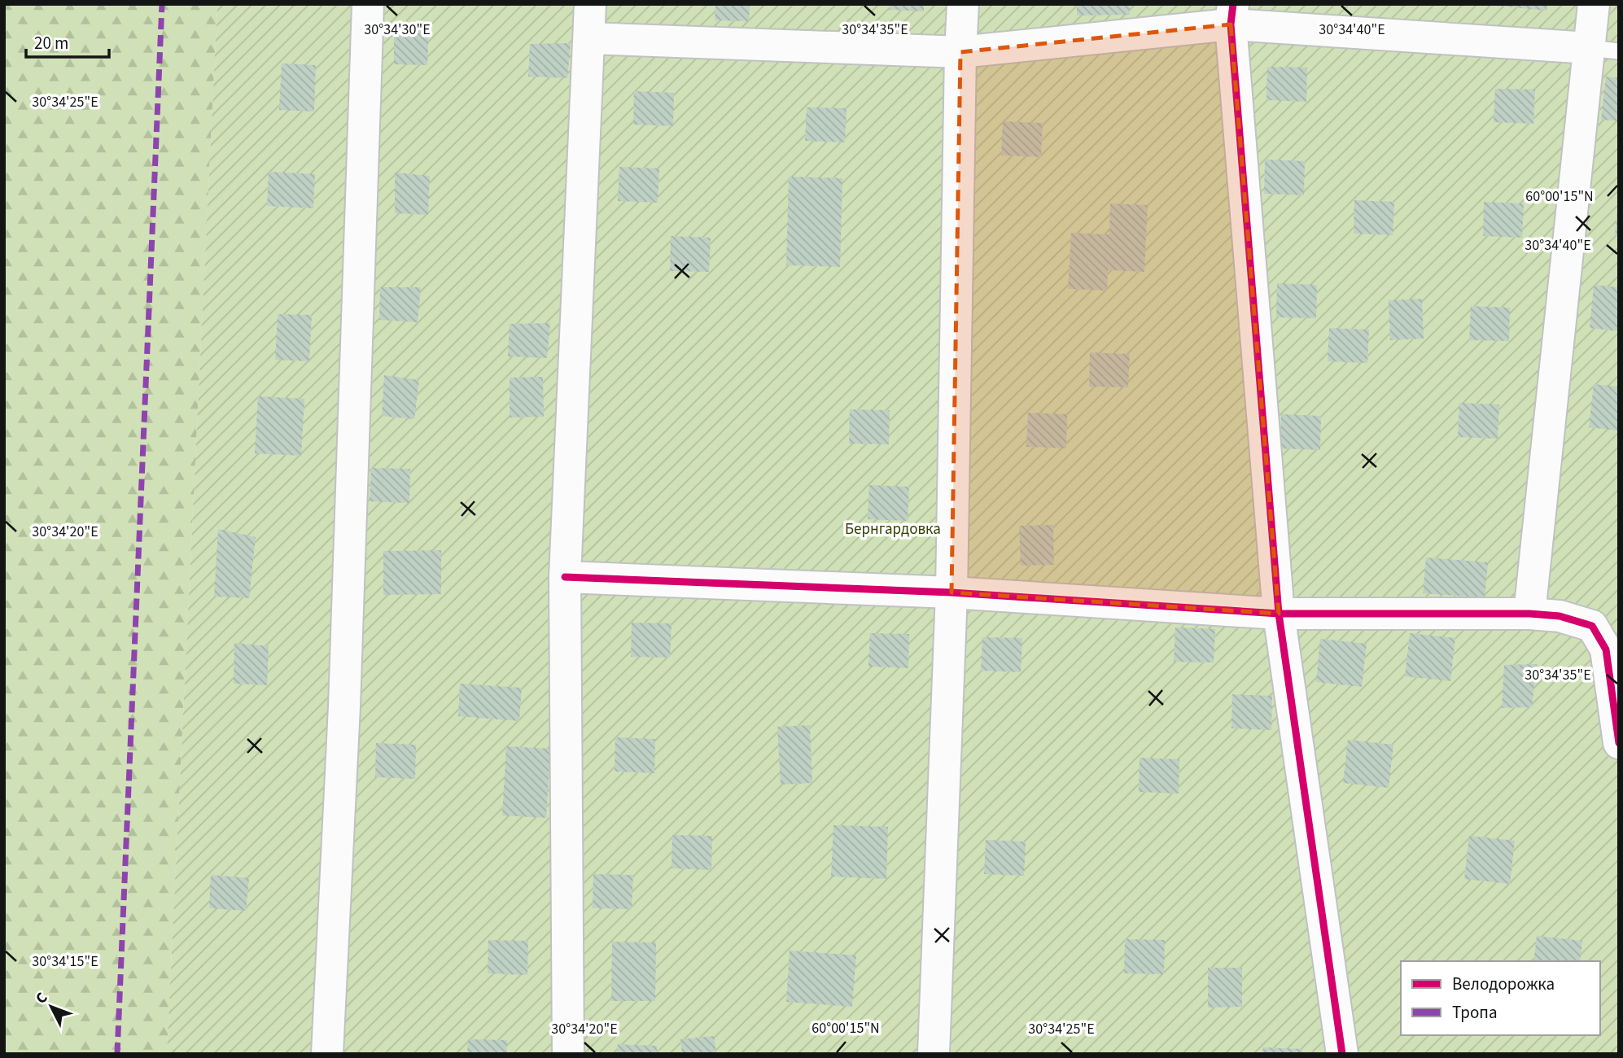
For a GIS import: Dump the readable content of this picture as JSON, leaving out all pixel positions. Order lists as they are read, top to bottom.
{
  "parks": ["Бернгардовка"],
  "legend": ["Велодорожка", "Тропа"],
  "scale_bar": "20 m",
  "north": "top left",
  "coordinates": [
    "30°34'30\"E",
    "30°34'35\"E",
    "30°34'40\"E",
    "30°34'25\"E",
    "60°00'15\"N",
    "30°34'20\"E",
    "30°34'15\"E"
  ]
}
